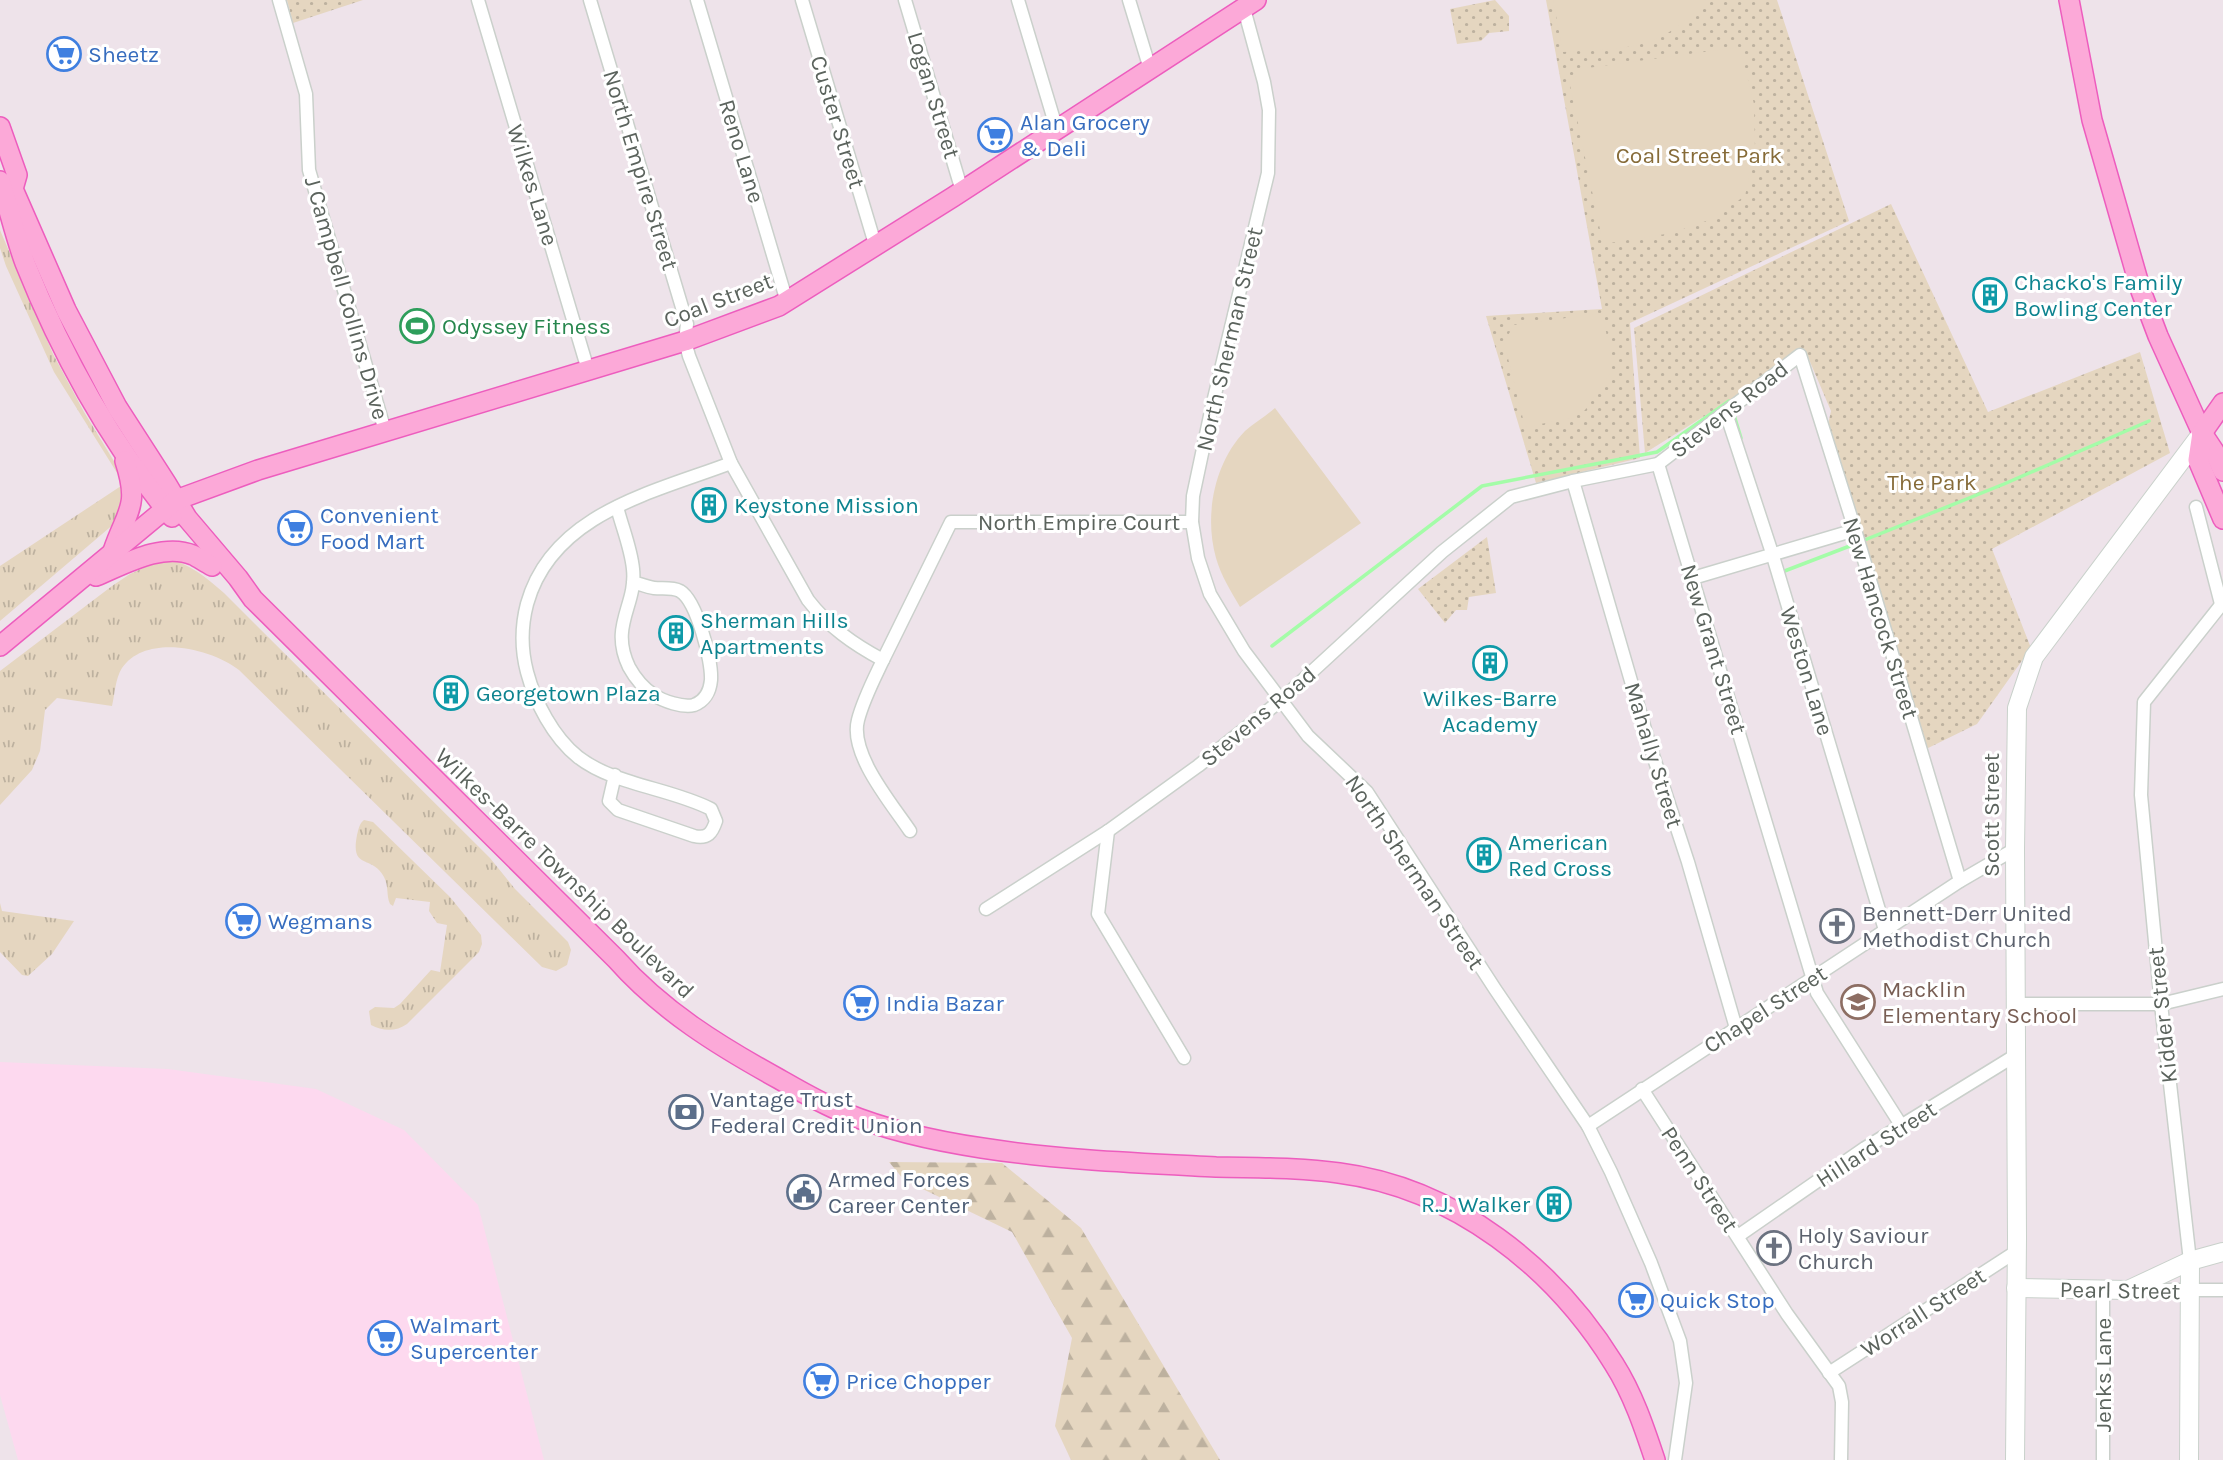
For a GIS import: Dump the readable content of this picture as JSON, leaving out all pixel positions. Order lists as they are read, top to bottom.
{
  "streets": {
    "main road": ["Coal Street", "Scott Street", "Wilkes-Barre Township Boulevard"],
    "street": [
      "Logan Street",
      "Custer Street",
      "Reno Lane",
      "North Empire Street",
      "Wilkes Lane",
      "J Campbell Collins Drive",
      "North Sherman Street",
      "Stevens Road",
      "North Empire Court",
      "New Hancock Street",
      "New Grant Street",
      "Weston Lane",
      "Mahally Street",
      "Chapel Street",
      "Kidder Street",
      "Hillard Street",
      "Penn Street",
      "Pearl Street",
      "Worrall Street",
      "Jenks Lane"
    ]
  },
  "crossings": [
    ["Logan Street", "Coal Street"],
    ["Custer Street", "Coal Street"],
    ["Reno Lane", "Coal Street"],
    ["North Empire Street", "Coal Street"],
    ["Wilkes Lane", "Coal Street"],
    ["J Campbell Collins Drive", "Coal Street"],
    ["Coal Street", "North Sherman Street"],
    ["Coal Street", "Wilkes-Barre Township Boulevard"],
    ["North Sherman Street", "Stevens Road"],
    ["North Sherman Street", "North Empire Court"],
    ["North Sherman Street", "Chapel Street"],
    ["Stevens Road", "New Hancock Street"],
    ["Stevens Road", "New Grant Street"],
    ["Stevens Road", "Weston Lane"],
    ["Stevens Road", "Mahally Street"],
    ["New Hancock Street", "Chapel Street"],
    ["New Grant Street", "Chapel Street"],
    ["New Grant Street", "Hillard Street"],
    ["Weston Lane", "Chapel Street"],
    ["Mahally Street", "Chapel Street"],
    ["Scott Street", "Chapel Street"],
    ["Scott Street", "Hillard Street"],
    ["Scott Street", "Pearl Street"],
    ["Scott Street", "Worrall Street"],
    ["Chapel Street", "Penn Street"],
    ["Kidder Street", "Pearl Street"],
    ["Hillard Street", "Penn Street"],
    ["Penn Street", "Worrall Street"],
    ["Pearl Street", "Jenks Lane"]
  ],
  "parks": ["Coal Street Park", "The Park"],
  "places": {
    "supermarket": [
      "Sheetz",
      "Alan Grocery & Deli",
      "Convenient Food Mart",
      "Wegmans",
      "India Bazar",
      "Quick Stop",
      "Walmart Supercenter",
      "Price Chopper"
    ],
    "building": [
      "Chacko's Family Bowling Center",
      "Keystone Mission",
      "Sherman Hills Apartments",
      "Wilkes-Barre Academy",
      "Georgetown Plaza",
      "American Red Cross",
      "R.J. Walker"
    ],
    "sports": ["Odyssey Fitness"],
    "church": ["Bennett-Derr United Methodist Church", "Holy Saviour Church"],
    "school or university": ["Macklin Elementary School"],
    "bank": ["Vantage Trust Federal Credit Union"],
    "public building": ["Armed Forces Career Center"]
  }
}
